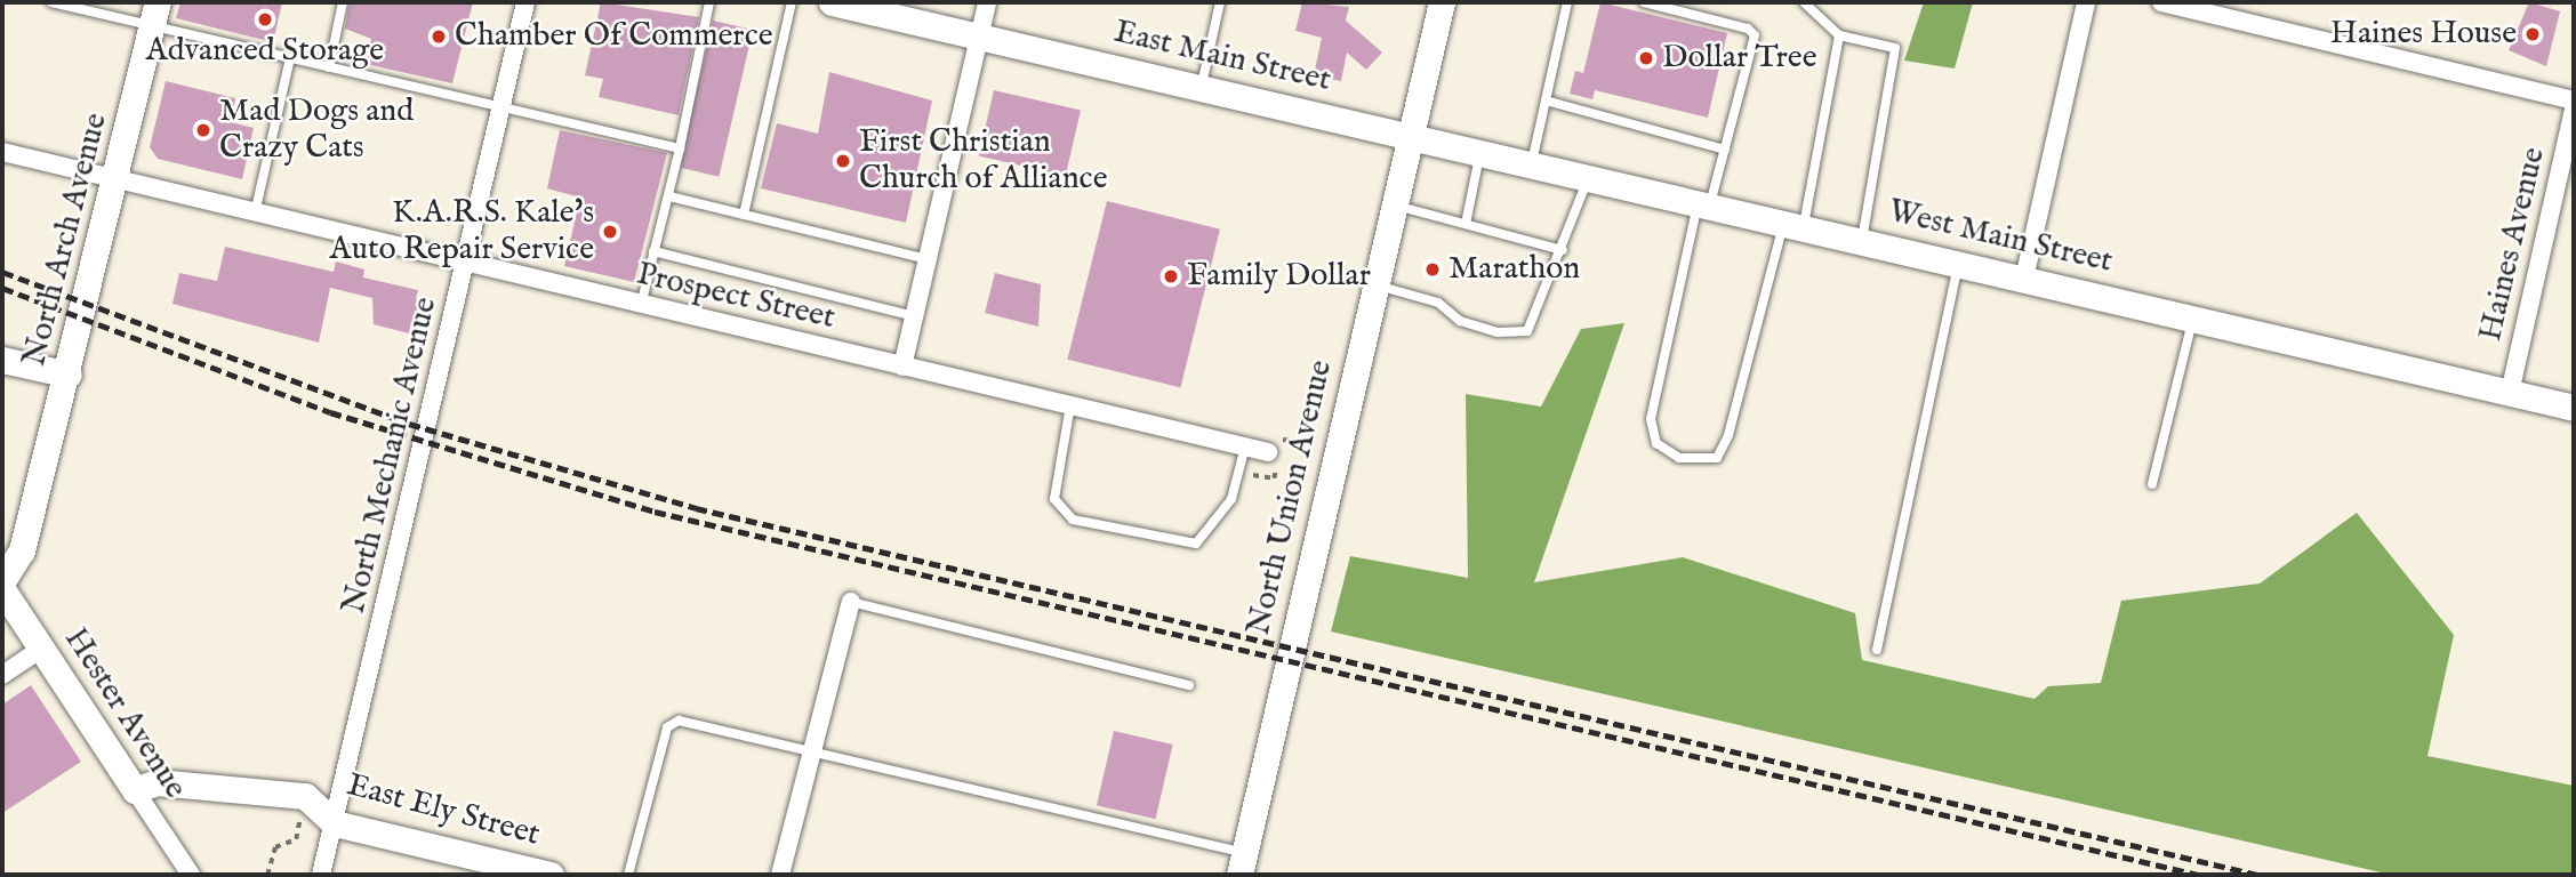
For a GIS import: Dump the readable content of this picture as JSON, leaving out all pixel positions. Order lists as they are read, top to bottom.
{
  "streets": {
    "street": [
      "East Main Street",
      "West Main Street",
      "North Arch Avenue",
      "Haines Avenue",
      "Prospect Street",
      "North Mechanic Avenue",
      "North Union Avenue",
      "Hester Avenue",
      "East Ely Street"
    ]
  },
  "crossings": [
    ["East Main Street", "West Main Street"],
    ["East Main Street", "North Union Avenue"],
    ["West Main Street", "Haines Avenue"],
    ["West Main Street", "North Union Avenue"],
    ["North Arch Avenue", "Prospect Street"],
    ["Prospect Street", "North Mechanic Avenue"],
    ["North Mechanic Avenue", "East Ely Street"],
    ["Hester Avenue", "East Ely Street"]
  ],
  "places": [
    "Advanced Storage",
    "Haines House",
    "Chamber Of Commerce",
    "Dollar Tree",
    "Mad Dogs and Crazy Cats",
    "First Christian Church of Alliance",
    "K.A.R.S. Kale's Auto Repair Service",
    "Marathon",
    "Family Dollar"
  ]
}
